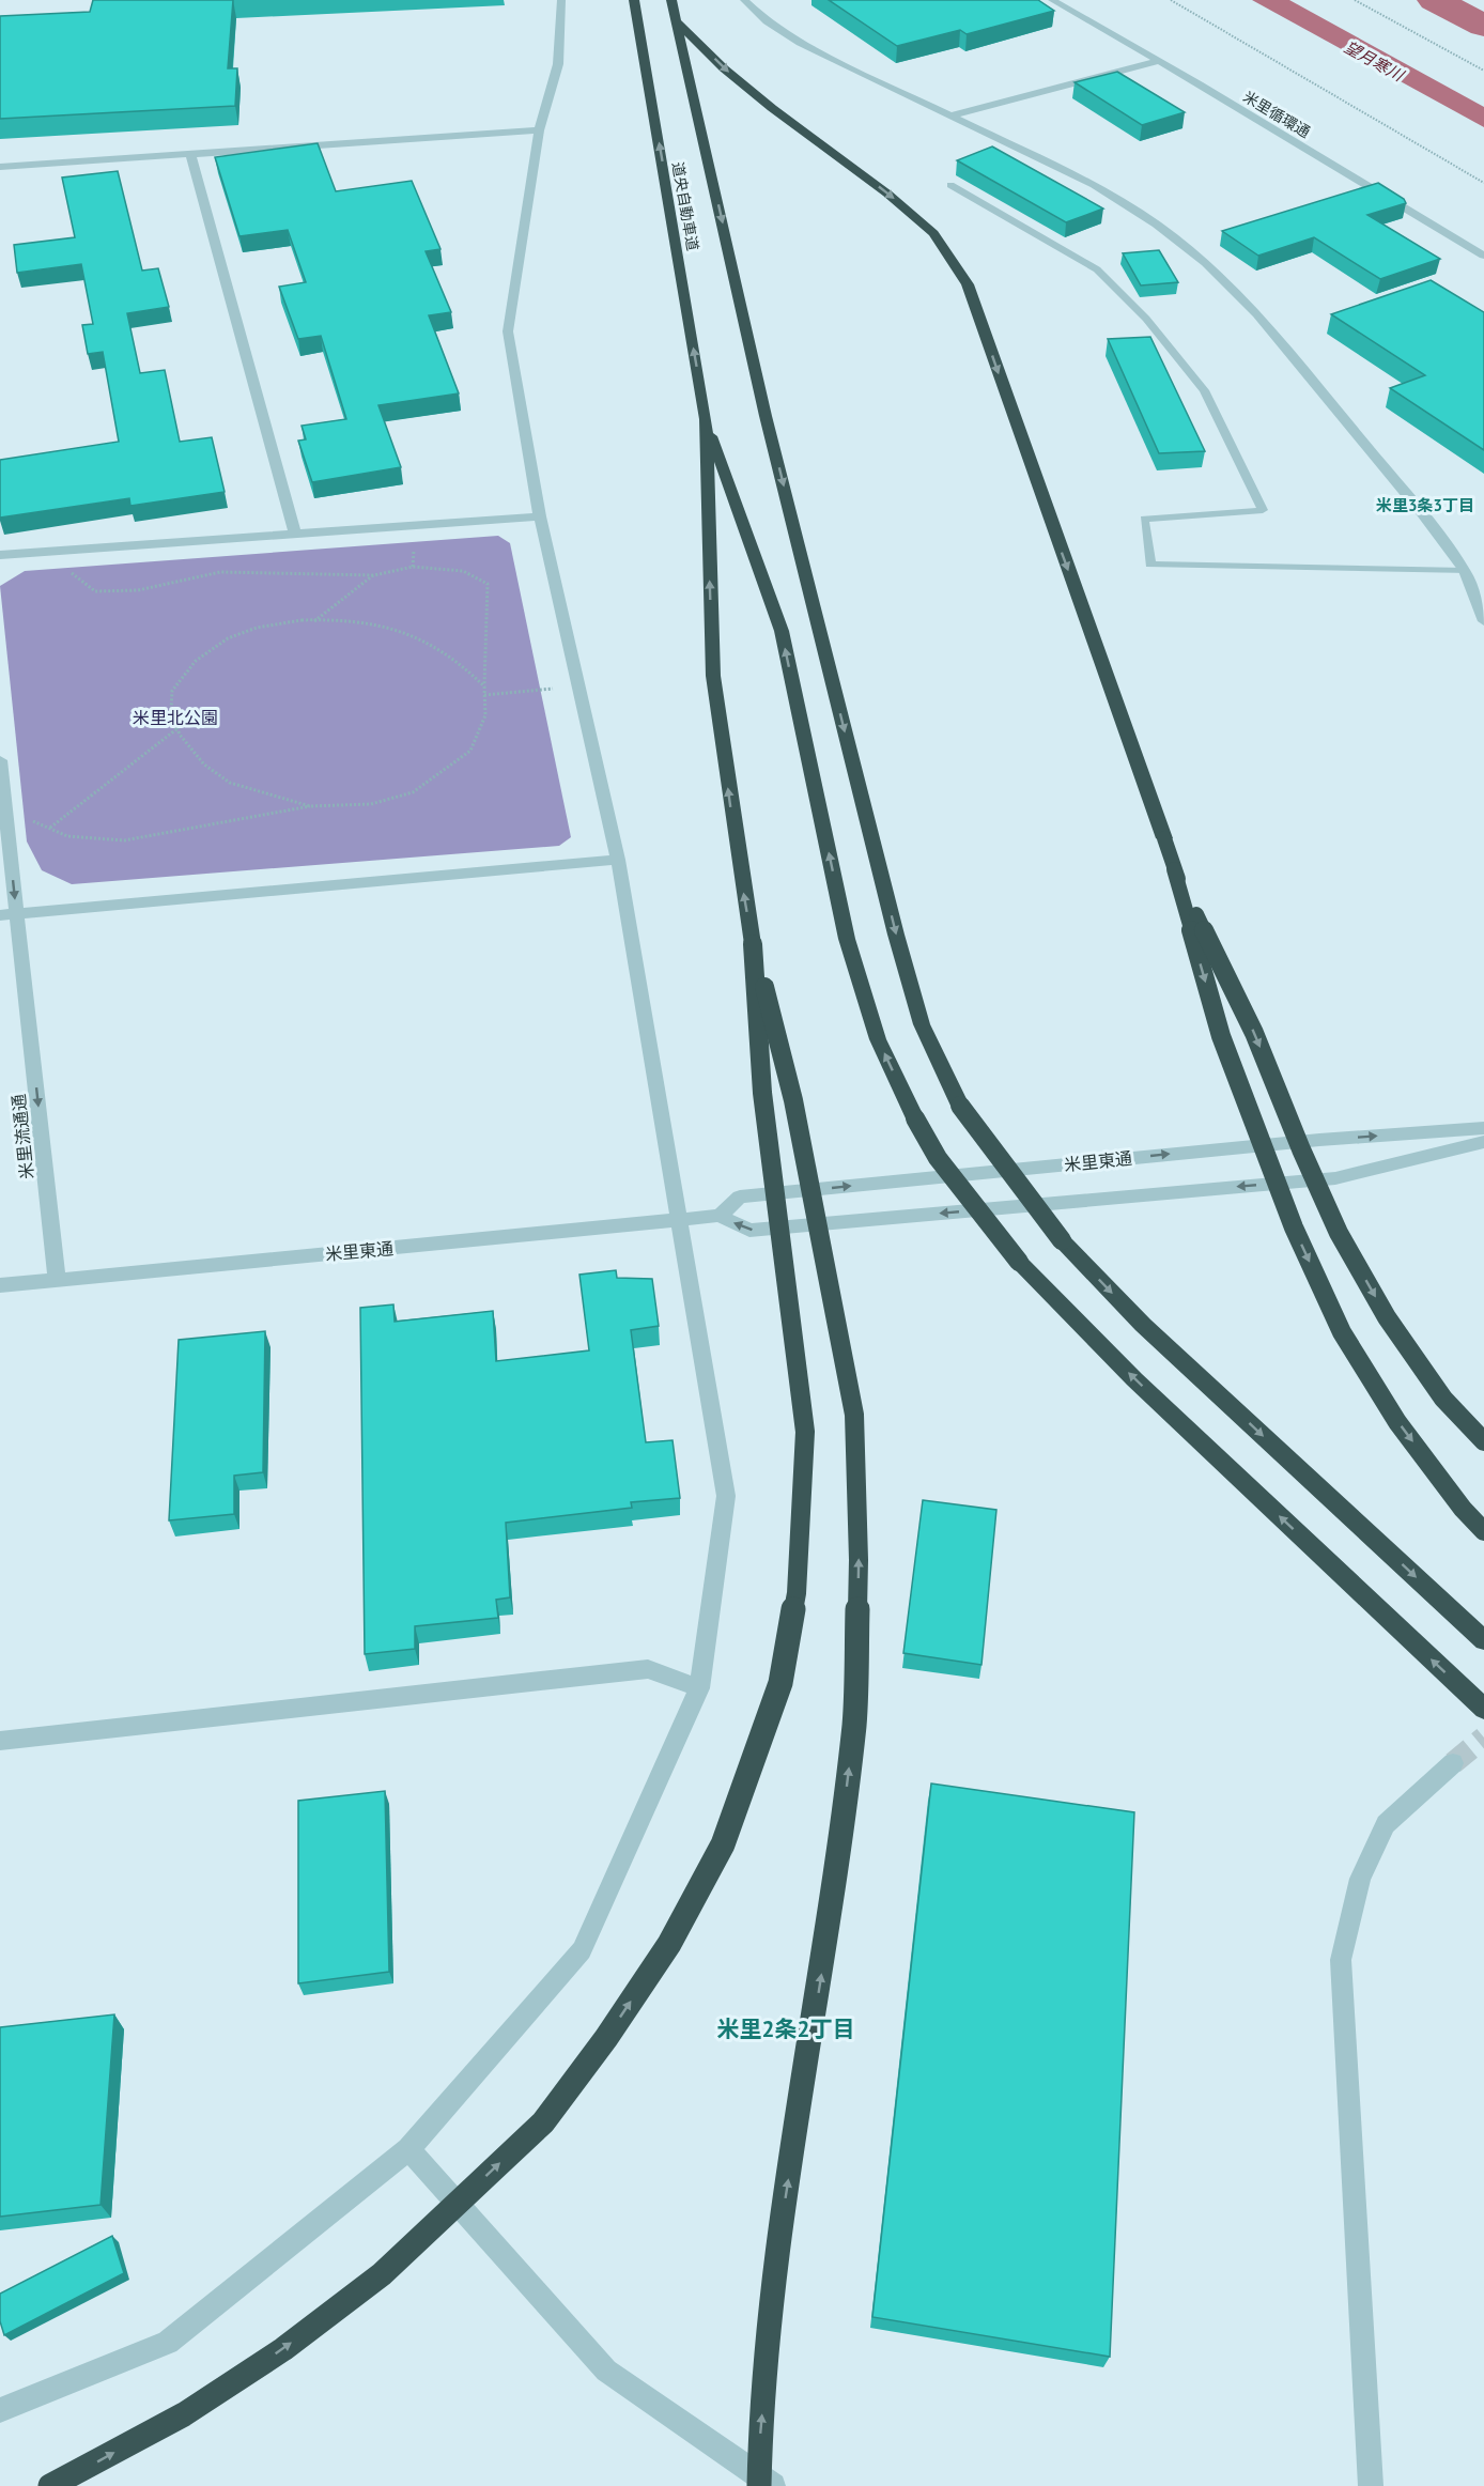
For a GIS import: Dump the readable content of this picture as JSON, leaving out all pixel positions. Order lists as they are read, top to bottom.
{
  "streets": {
    "highway": ["道央自動車道"],
    "street": ["米里循環通", "米里流通通", "米里東通"]
  },
  "crossings": [
    ["米里流通通", "米里東通"]
  ],
  "one_way": ["米里流通通"],
  "districts": ["米里3条3丁目", "米里2条2丁目"],
  "water": ["望月寒川"],
  "parks": ["米里北公園"]
}
